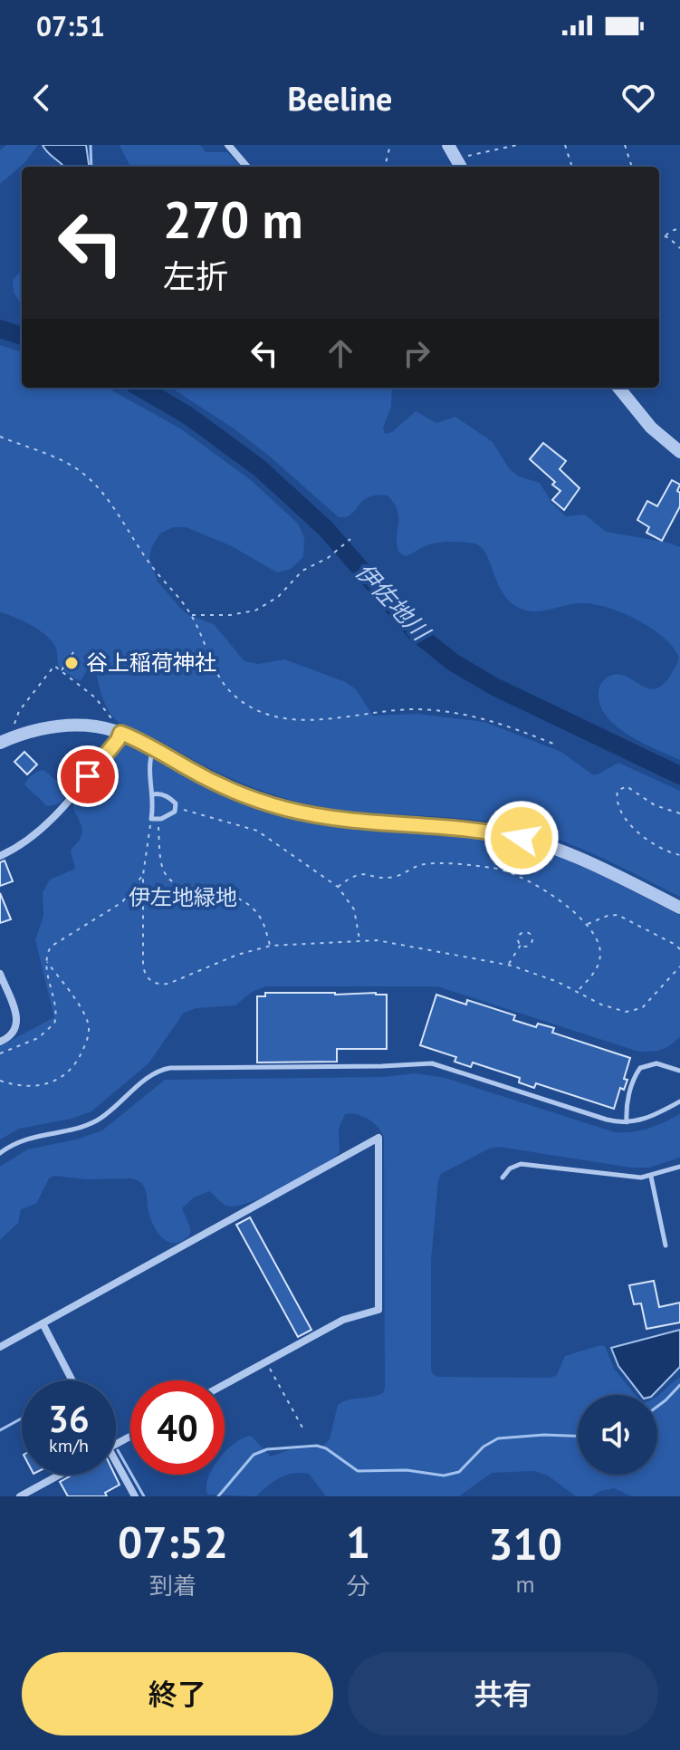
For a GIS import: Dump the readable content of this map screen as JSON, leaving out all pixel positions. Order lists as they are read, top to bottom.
{
  "water": ["伊佐地川"],
  "parks": ["伊左地緑地"],
  "places": ["谷上稲荷神社"],
  "page": {
    "status": "07:51",
    "header": "Beeline",
    "turn": ["270 m", "左折"],
    "speed": "36 km/h",
    "limit": "40",
    "eta": [
      "07:52",
      "到着",
      "1",
      "分",
      "310",
      "m"
    ],
    "buttons": ["終了", "共有"]
  }
}
